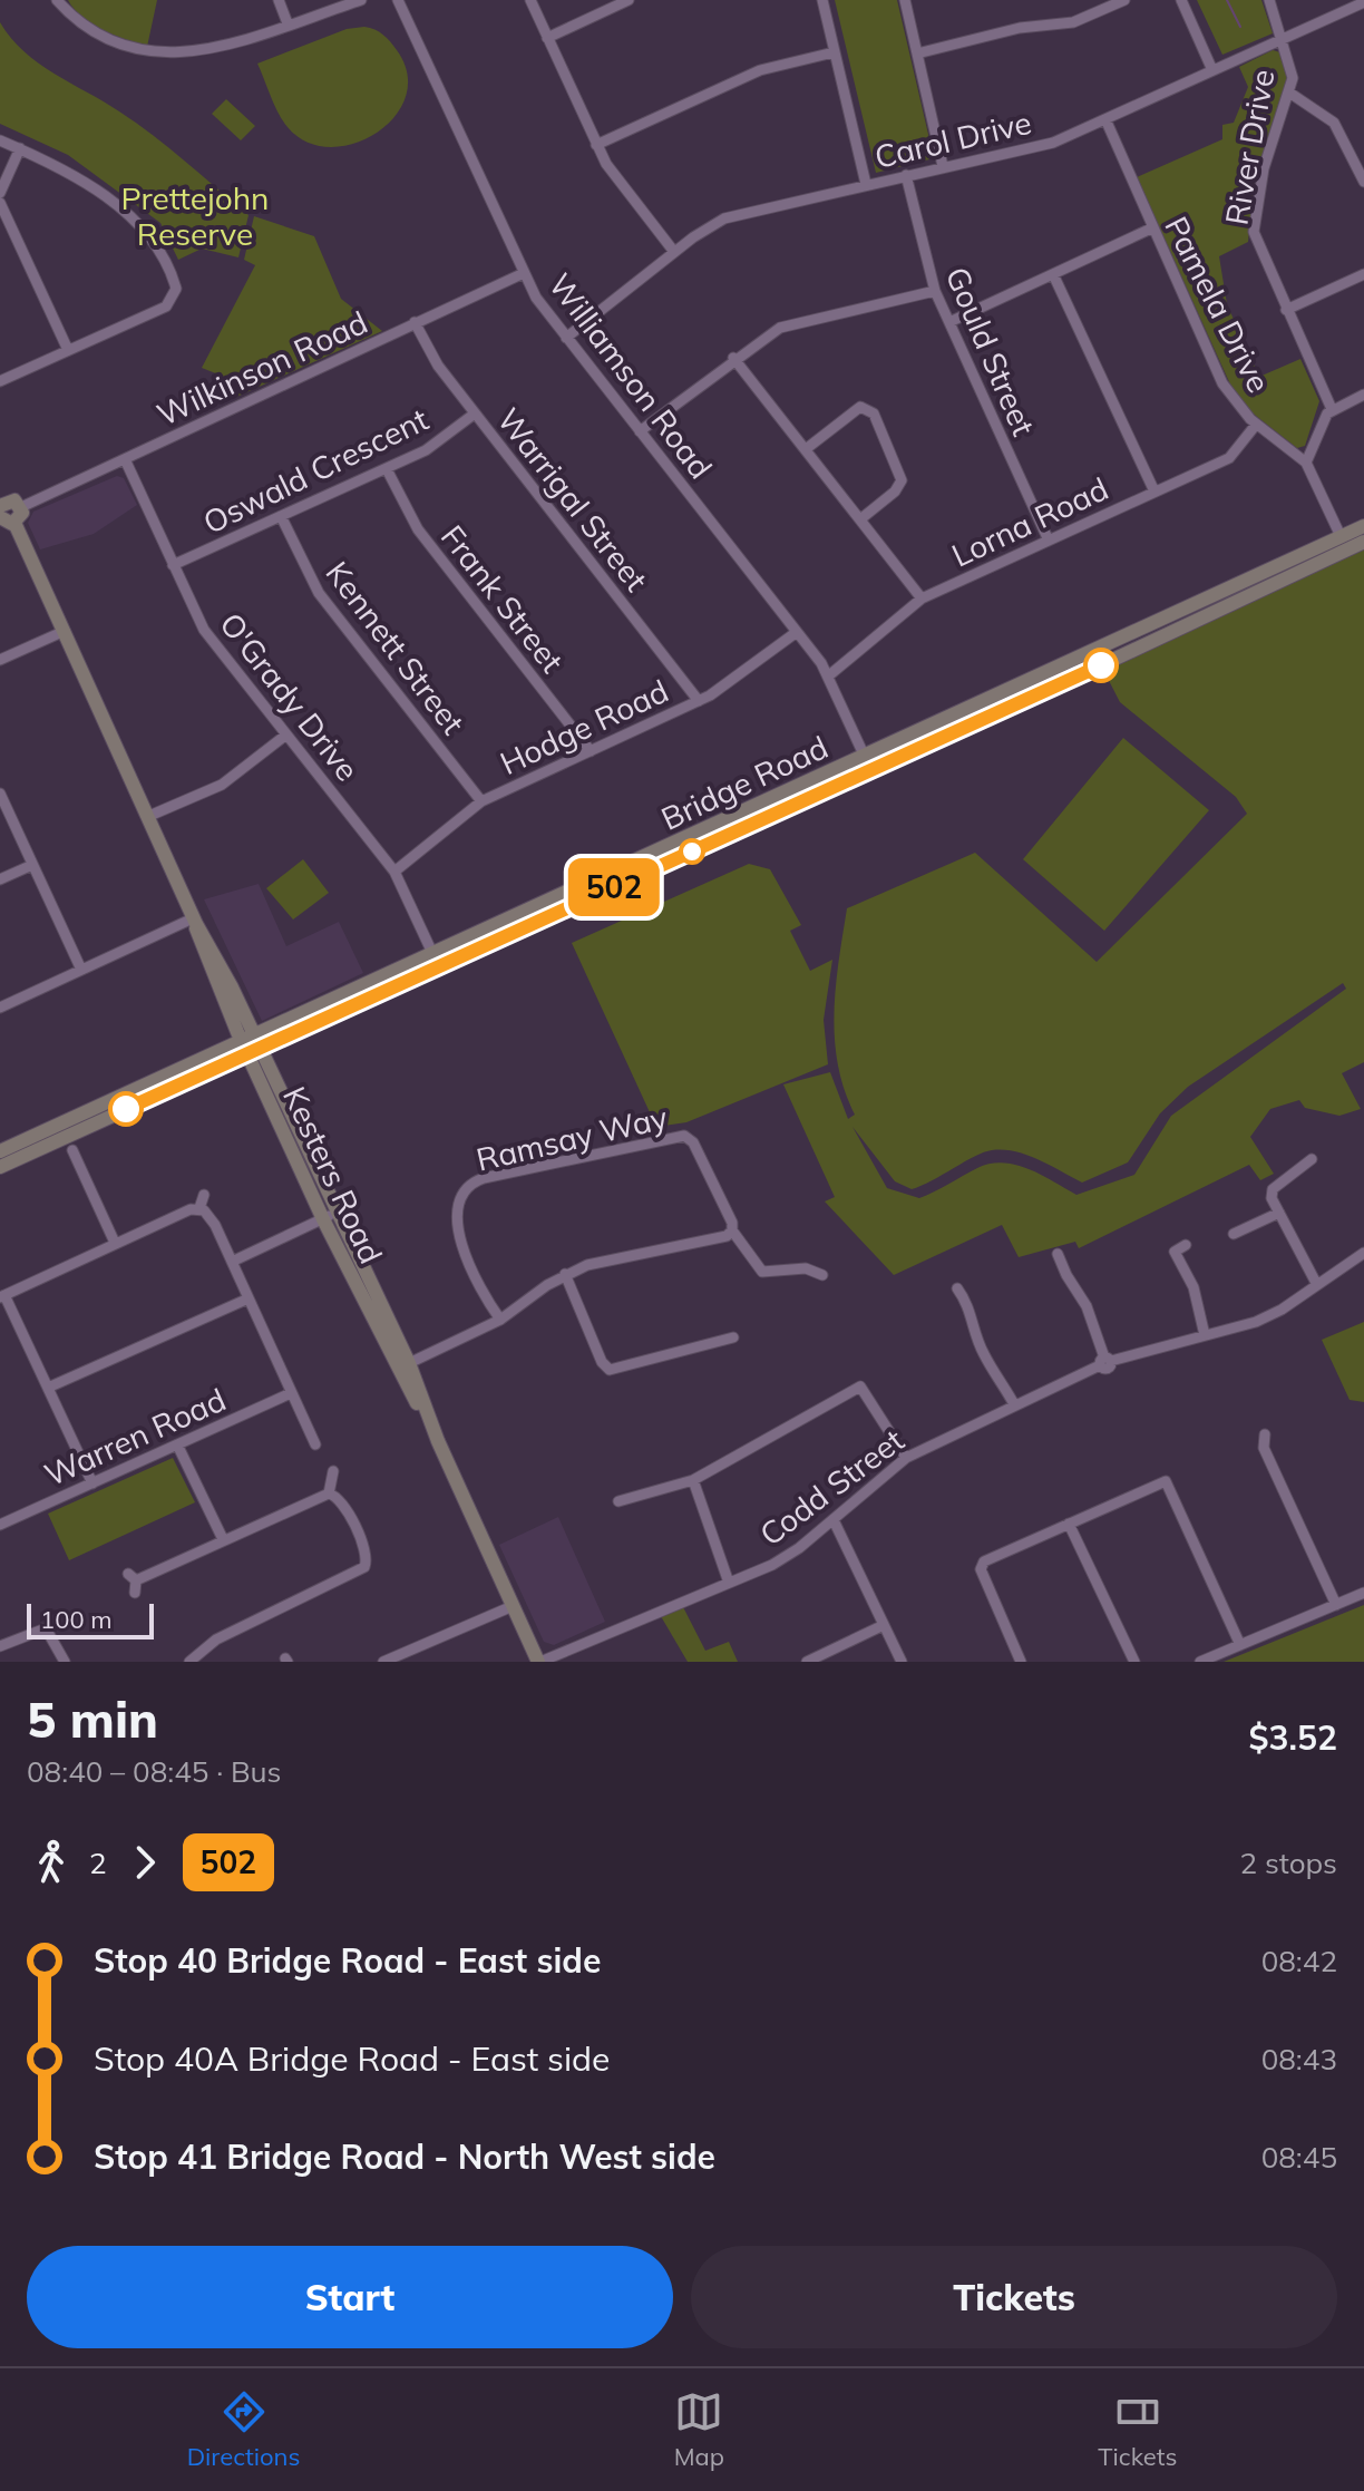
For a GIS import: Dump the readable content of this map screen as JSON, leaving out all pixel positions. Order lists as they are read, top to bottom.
{
  "streets": {
    "main road": ["Bridge Road", "Kesters Road"],
    "street": [
      "Carol Drive",
      "River Drive",
      "Pamela Drive",
      "Gould Street",
      "Wilkinson Road",
      "Williamson Road",
      "Oswald Crescent",
      "Warrigal Street",
      "Lorna Road",
      "Frank Street",
      "Kennett Street",
      "O'Grady Drive",
      "Hodge Road",
      "Ramsay Way",
      "Warren Road",
      "Codd Street"
    ]
  },
  "crossings": [
    ["Carol Drive", "River Drive"],
    ["Carol Drive", "Pamela Drive"],
    ["Carol Drive", "Gould Street"],
    ["Carol Drive", "Williamson Road"],
    ["Pamela Drive", "Lorna Road"],
    ["Pamela Drive", "Bridge Road"],
    ["Gould Street", "Lorna Road"],
    ["Wilkinson Road", "Williamson Road"],
    ["Wilkinson Road", "Warrigal Street"],
    ["Wilkinson Road", "O'Grady Drive"],
    ["Williamson Road", "Lorna Road"],
    ["Williamson Road", "Hodge Road"],
    ["Williamson Road", "Bridge Road"],
    ["Oswald Crescent", "Warrigal Street"],
    ["Oswald Crescent", "Frank Street"],
    ["Oswald Crescent", "Kennett Street"],
    ["Oswald Crescent", "O'Grady Drive"],
    ["Warrigal Street", "Hodge Road"],
    ["Frank Street", "Hodge Road"],
    ["Kennett Street", "Hodge Road"],
    ["O'Grady Drive", "Hodge Road"],
    ["O'Grady Drive", "Bridge Road"],
    ["Bridge Road", "Kesters Road"],
    ["Kesters Road", "Codd Street"]
  ],
  "parks": ["Prettejohn Reserve"],
  "lines": ["bus line 502"],
  "scale_bar": "100 m",
  "page": {
    "on_map": "502",
    "scale": "100 m",
    "heading": ["5 min", "08:40 – 08:45 · Bus", "$3.52"],
    "legs": ["2", "502", "2 stops"],
    "list": [
      {
        "name": "Stop 40 Bridge Road - East side",
        "value": "08:42"
      },
      {
        "name": "Stop 40A Bridge Road - East side",
        "value": "08:43"
      },
      {
        "name": "Stop 41 Bridge Road - North West side",
        "value": "08:45"
      }
    ],
    "buttons": ["Start", "Tickets"],
    "tabs": ["Directions", "Map", "Tickets"]
  }
}
